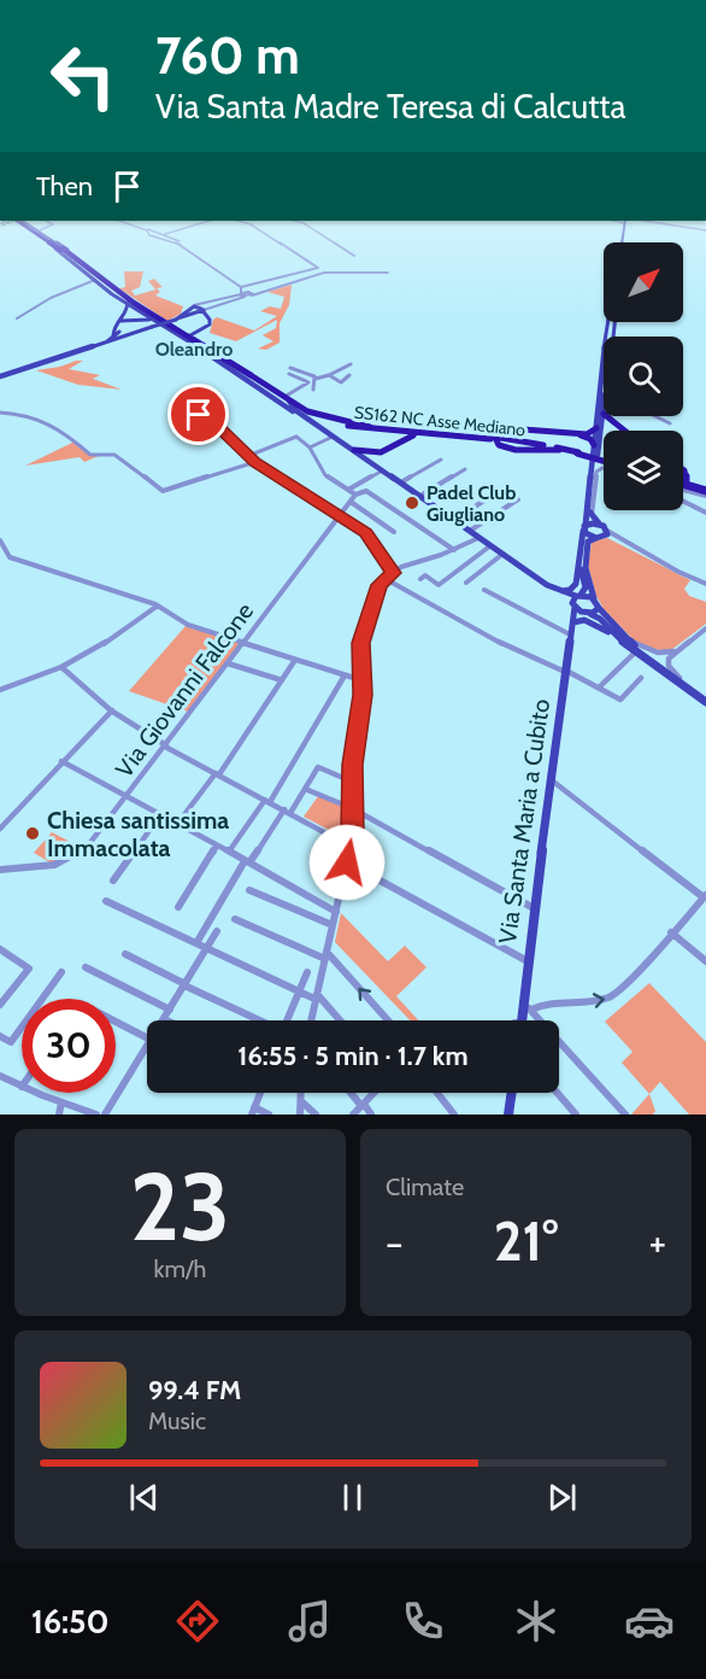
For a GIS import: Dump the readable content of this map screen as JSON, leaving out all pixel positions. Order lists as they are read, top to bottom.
{
  "streets": {
    "highway": ["SS162 NC Asse Mediano"],
    "main road": ["Via Santa Maria a Cubito"],
    "street": ["Via Giovanni Falcone"]
  },
  "districts": ["Oleandro"],
  "places": ["Padel Club Giugliano", "Chiesa santissima Immacolata"],
  "north": "top right",
  "page": {
    "turn": ["760 m", "Via Santa Madre Teresa di Calcutta"],
    "then": "Then",
    "limit": "30",
    "trip": "16:55 · 5 min · 1.7 km",
    "tile": [
      ["23", "km/h"],
      "Climate"
    ],
    "heat": ["−", "21°", "+"],
    "song": ["99.4 FM", "Music"],
    "tabs": "16:50"
  }
}
